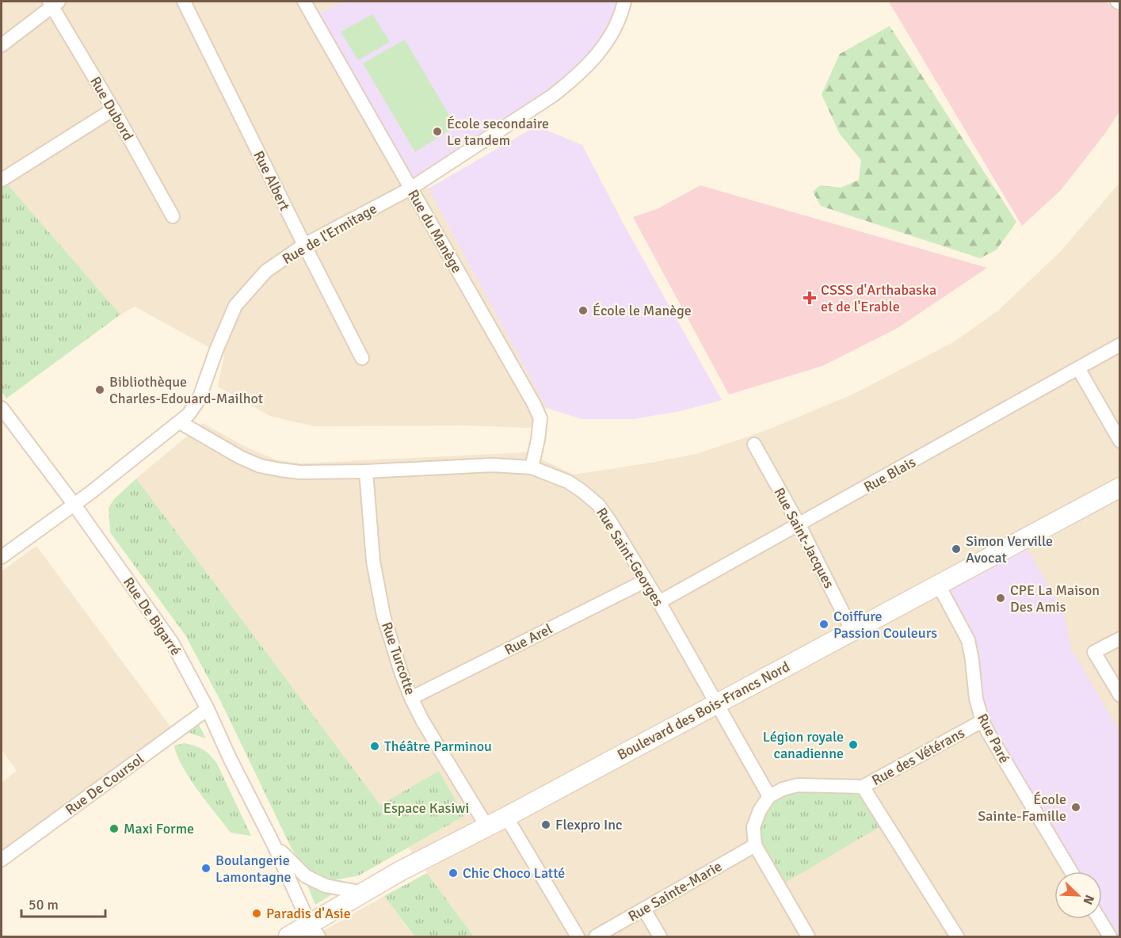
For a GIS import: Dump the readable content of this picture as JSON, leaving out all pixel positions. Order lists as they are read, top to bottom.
{
  "streets": {
    "street": [
      "Rue Dubord",
      "Rue Albert",
      "Rue du Manège",
      "Rue de l'Ermitage",
      "Rue Blais",
      "Rue Saint-Jacques",
      "Rue Saint-Georges",
      "Rue De Bigarré",
      "Rue Arel",
      "Rue Turcotte",
      "Boulevard des Bois-Francs Nord",
      "Rue Paré",
      "Rue des Vétérans",
      "Rue De Coursol",
      "Rue Sainte-Marie"
    ]
  },
  "crossings": [
    ["Rue Albert", "Rue de l'Ermitage"],
    ["Rue du Manège", "Rue de l'Ermitage"],
    ["Rue du Manège", "Rue Saint-Georges"],
    ["Rue de l'Ermitage", "Rue Saint-Georges"],
    ["Rue de l'Ermitage", "Rue De Bigarré"],
    ["Rue Blais", "Rue Saint-Jacques"],
    ["Rue Blais", "Rue Saint-Georges"],
    ["Rue Saint-Jacques", "Boulevard des Bois-Francs Nord"],
    ["Rue Saint-Georges", "Rue Arel"],
    ["Rue Saint-Georges", "Rue Turcotte"],
    ["Rue Saint-Georges", "Boulevard des Bois-Francs Nord"],
    ["Rue Saint-Georges", "Rue des Vétérans"],
    ["Rue De Bigarré", "Boulevard des Bois-Francs Nord"],
    ["Rue De Bigarré", "Rue De Coursol"],
    ["Rue Arel", "Rue Turcotte"],
    ["Rue Turcotte", "Boulevard des Bois-Francs Nord"],
    ["Boulevard des Bois-Francs Nord", "Rue Paré"],
    ["Rue Paré", "Rue des Vétérans"]
  ],
  "parks": ["Espace Kasiwi"],
  "places": {
    "other": [
      "École secondaire Le tandem",
      "École le Manège",
      "Bibliothèque Charles-Edouard-Mailhot",
      "Simon Verville Avocat",
      "CPE La Maison Des Amis",
      "Coiffure Passion Couleurs",
      "Légion royale canadienne",
      "Théâtre Parminou",
      "École Sainte-Famille",
      "Flexpro Inc",
      "Maxi Forme",
      "Boulangerie Lamontagne",
      "Chic Choco Latté",
      "Paradis d'Asie"
    ],
    "health": ["CSSS d'Arthabaska et de l'Erable"]
  },
  "scale_bar": "50 m",
  "north": "bottom right"
}
